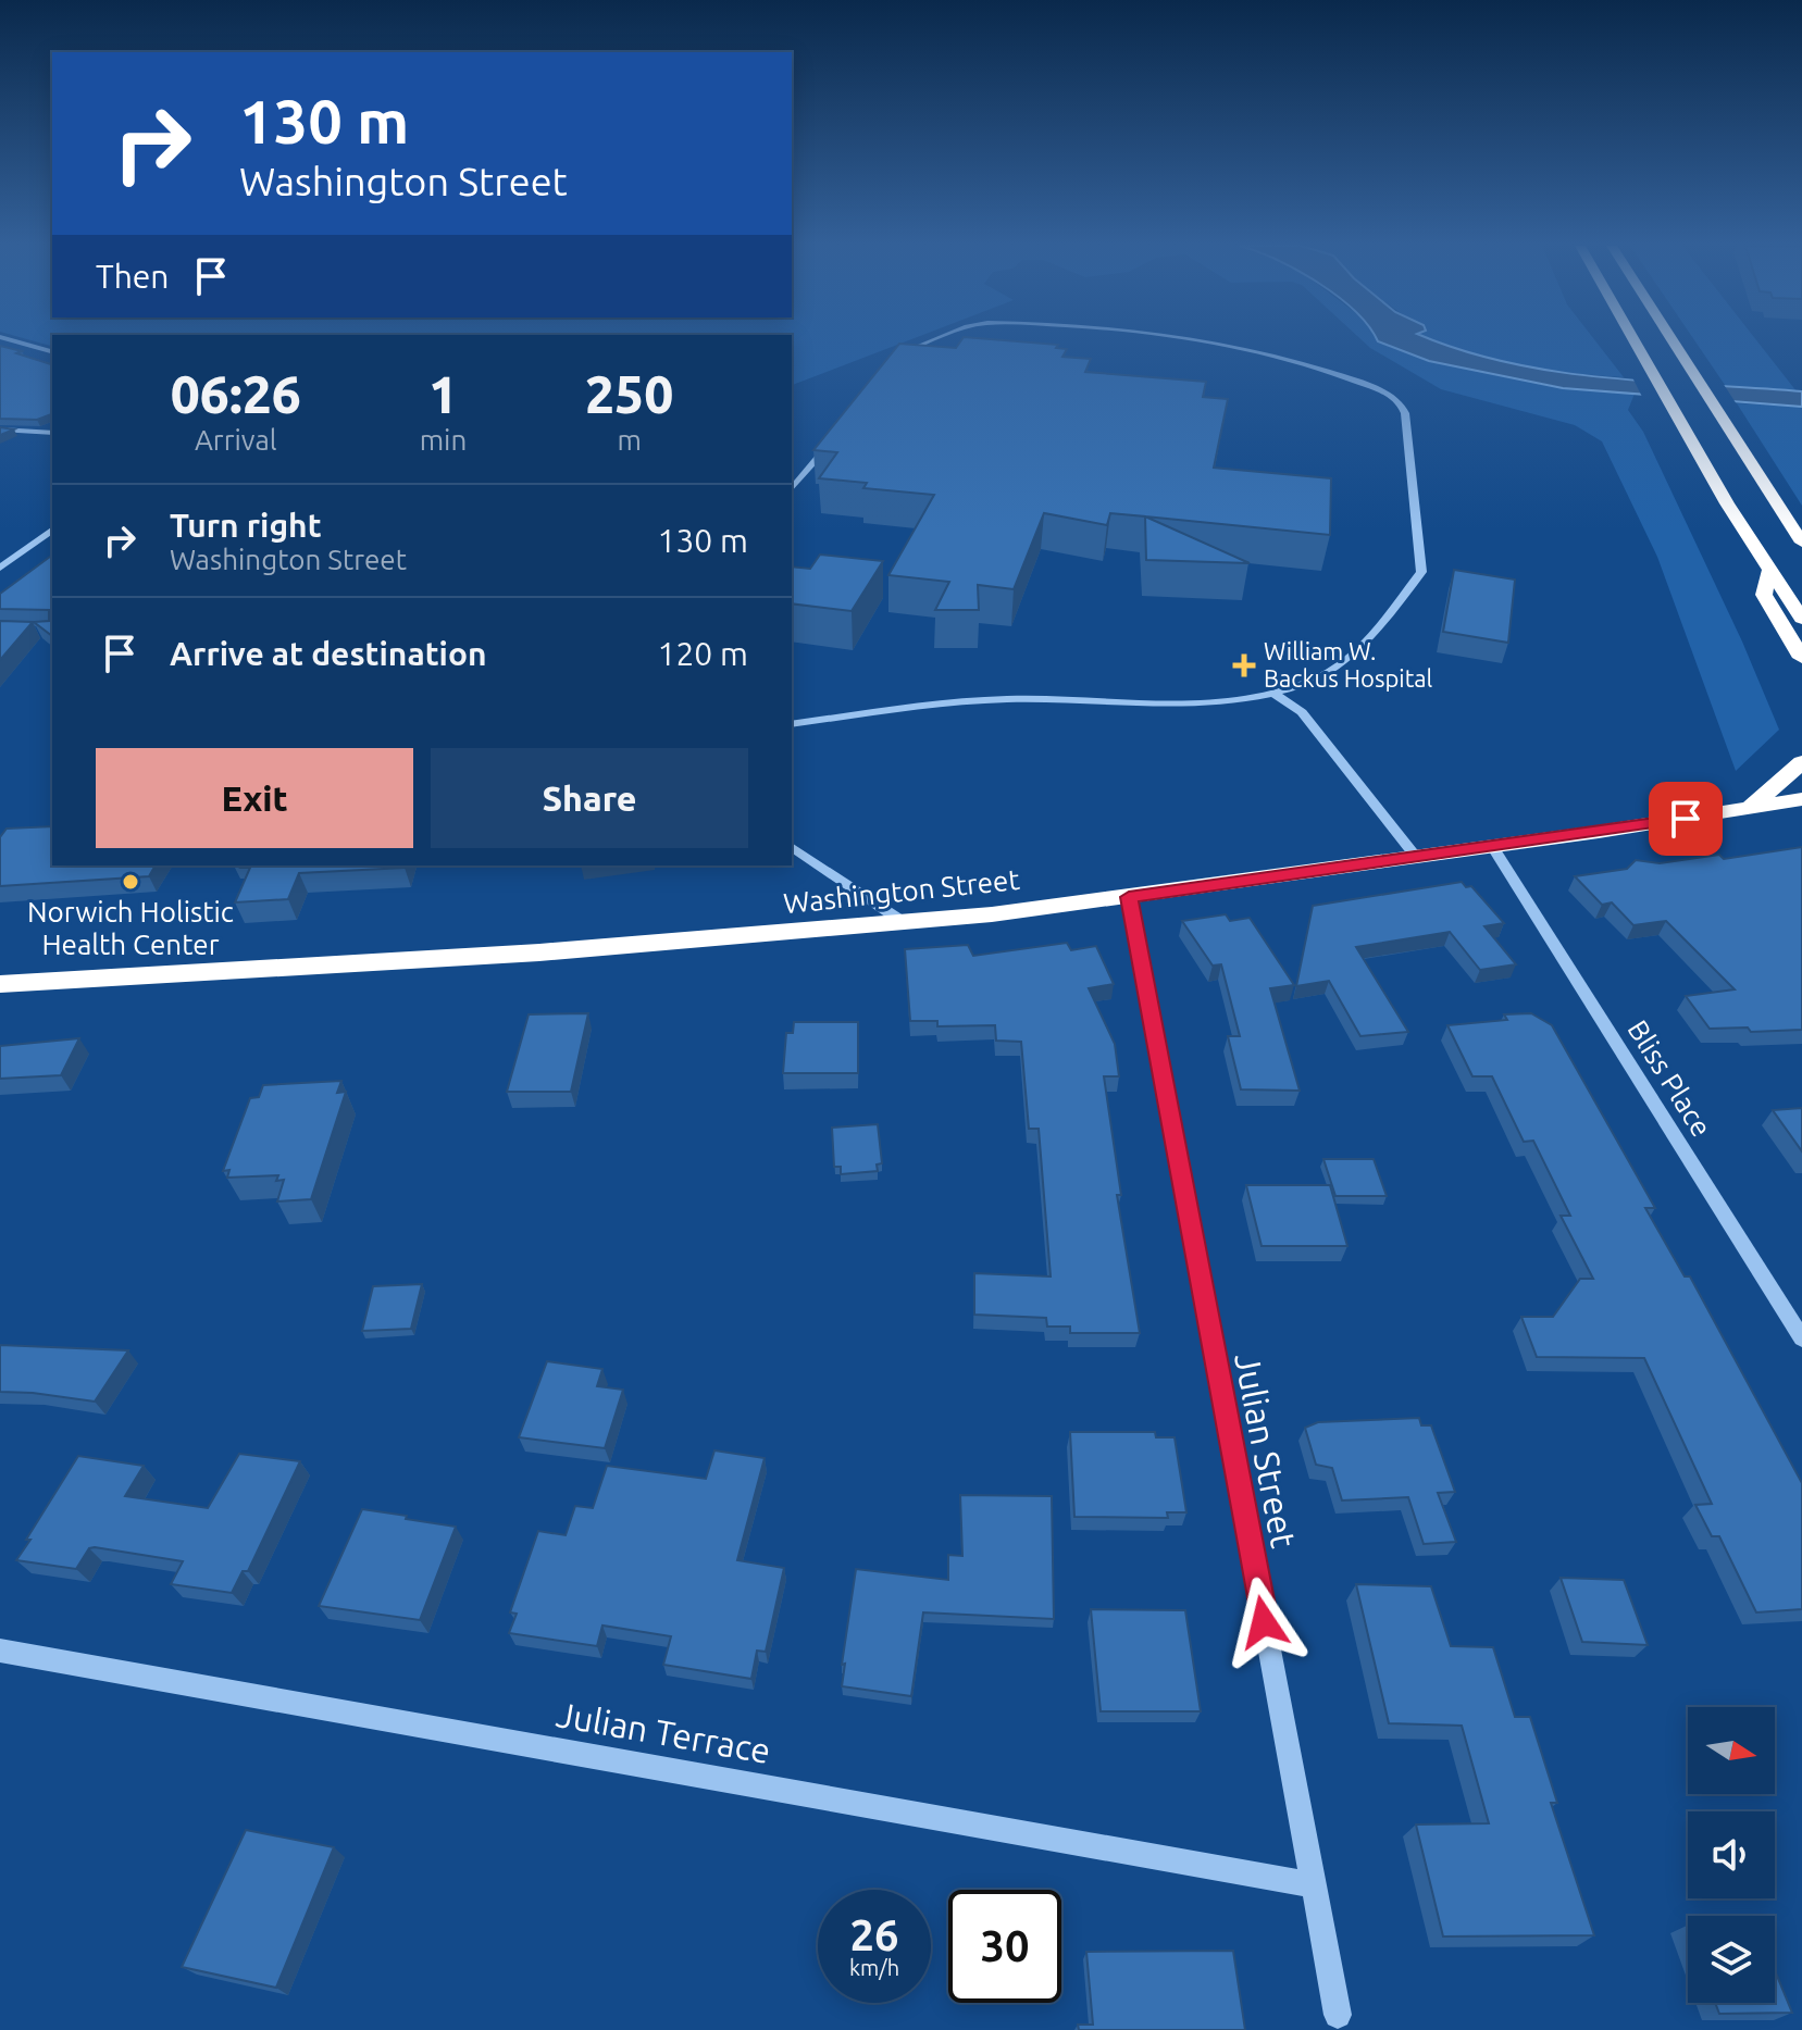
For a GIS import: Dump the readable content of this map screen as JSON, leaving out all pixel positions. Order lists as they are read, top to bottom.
{
  "streets": {
    "highway": ["Washington Street"],
    "street": ["Bliss Place", "Julian Street", "Julian Terrace"]
  },
  "crossings": [
    ["Washington Street", "Bliss Place"],
    ["Washington Street", "Julian Street"],
    ["Julian Street", "Julian Terrace"]
  ],
  "places": {
    "health": ["William W. Backus Hospital"],
    "other": ["Norwich Holistic Health Center"]
  },
  "north": "right",
  "page": {
    "turn": ["130 m", "Washington Street"],
    "then": "Then",
    "eta": [
      "06:26",
      "Arrival",
      "1",
      "min",
      "250",
      "m"
    ],
    "list": [
      {
        "name": "Turn right",
        "note": "Washington Street",
        "value": "130 m"
      },
      {
        "name": "Arrive at destination",
        "value": "120 m"
      }
    ],
    "buttons": ["Exit", "Share"],
    "speed": "26 km/h",
    "limit": "30"
  }
}
